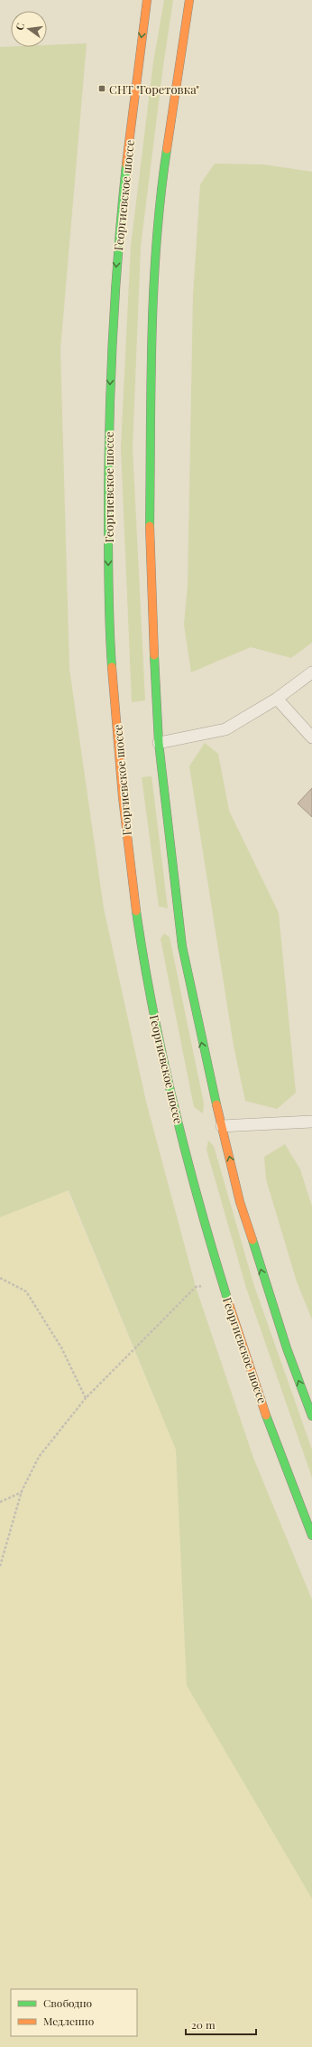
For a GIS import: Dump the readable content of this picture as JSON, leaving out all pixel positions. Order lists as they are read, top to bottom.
{
  "streets": {
    "main road": ["Георгиевское шоссе"]
  },
  "places": {
    "transit": ["СНТ \"Горетовка\""]
  },
  "legend": ["Свободно", "Медленно"],
  "scale_bar": "20 m",
  "north": "left"
}
